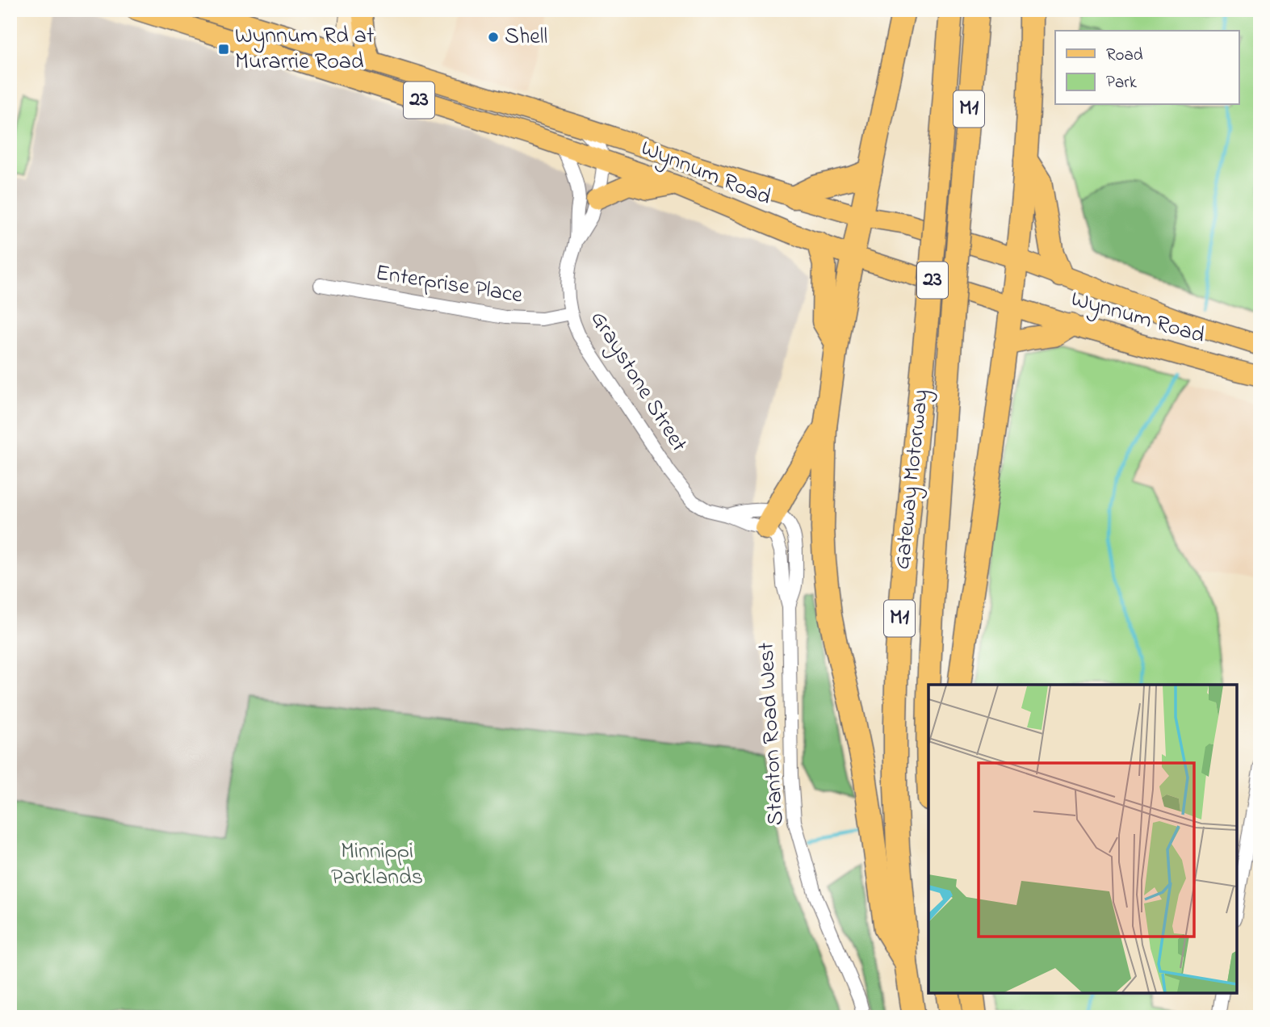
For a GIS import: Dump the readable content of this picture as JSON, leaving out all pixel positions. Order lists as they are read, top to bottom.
{
  "streets": {
    "highway": ["M1", "Gateway Motorway"],
    "main road": ["23", "Wynnum Road"],
    "street": ["Enterprise Place", "Graystone Street", "Stanton Road West"]
  },
  "crossings": [
    ["Wynnum Road", "Graystone Street"],
    ["Enterprise Place", "Graystone Street"],
    ["Graystone Street", "Stanton Road West"]
  ],
  "parks": ["Minnippi Parklands"],
  "places": {
    "other": ["Shell"],
    "transit": ["Wynnum Rd at Murarrie Road"]
  },
  "legend": ["Road", "Park"]
}
